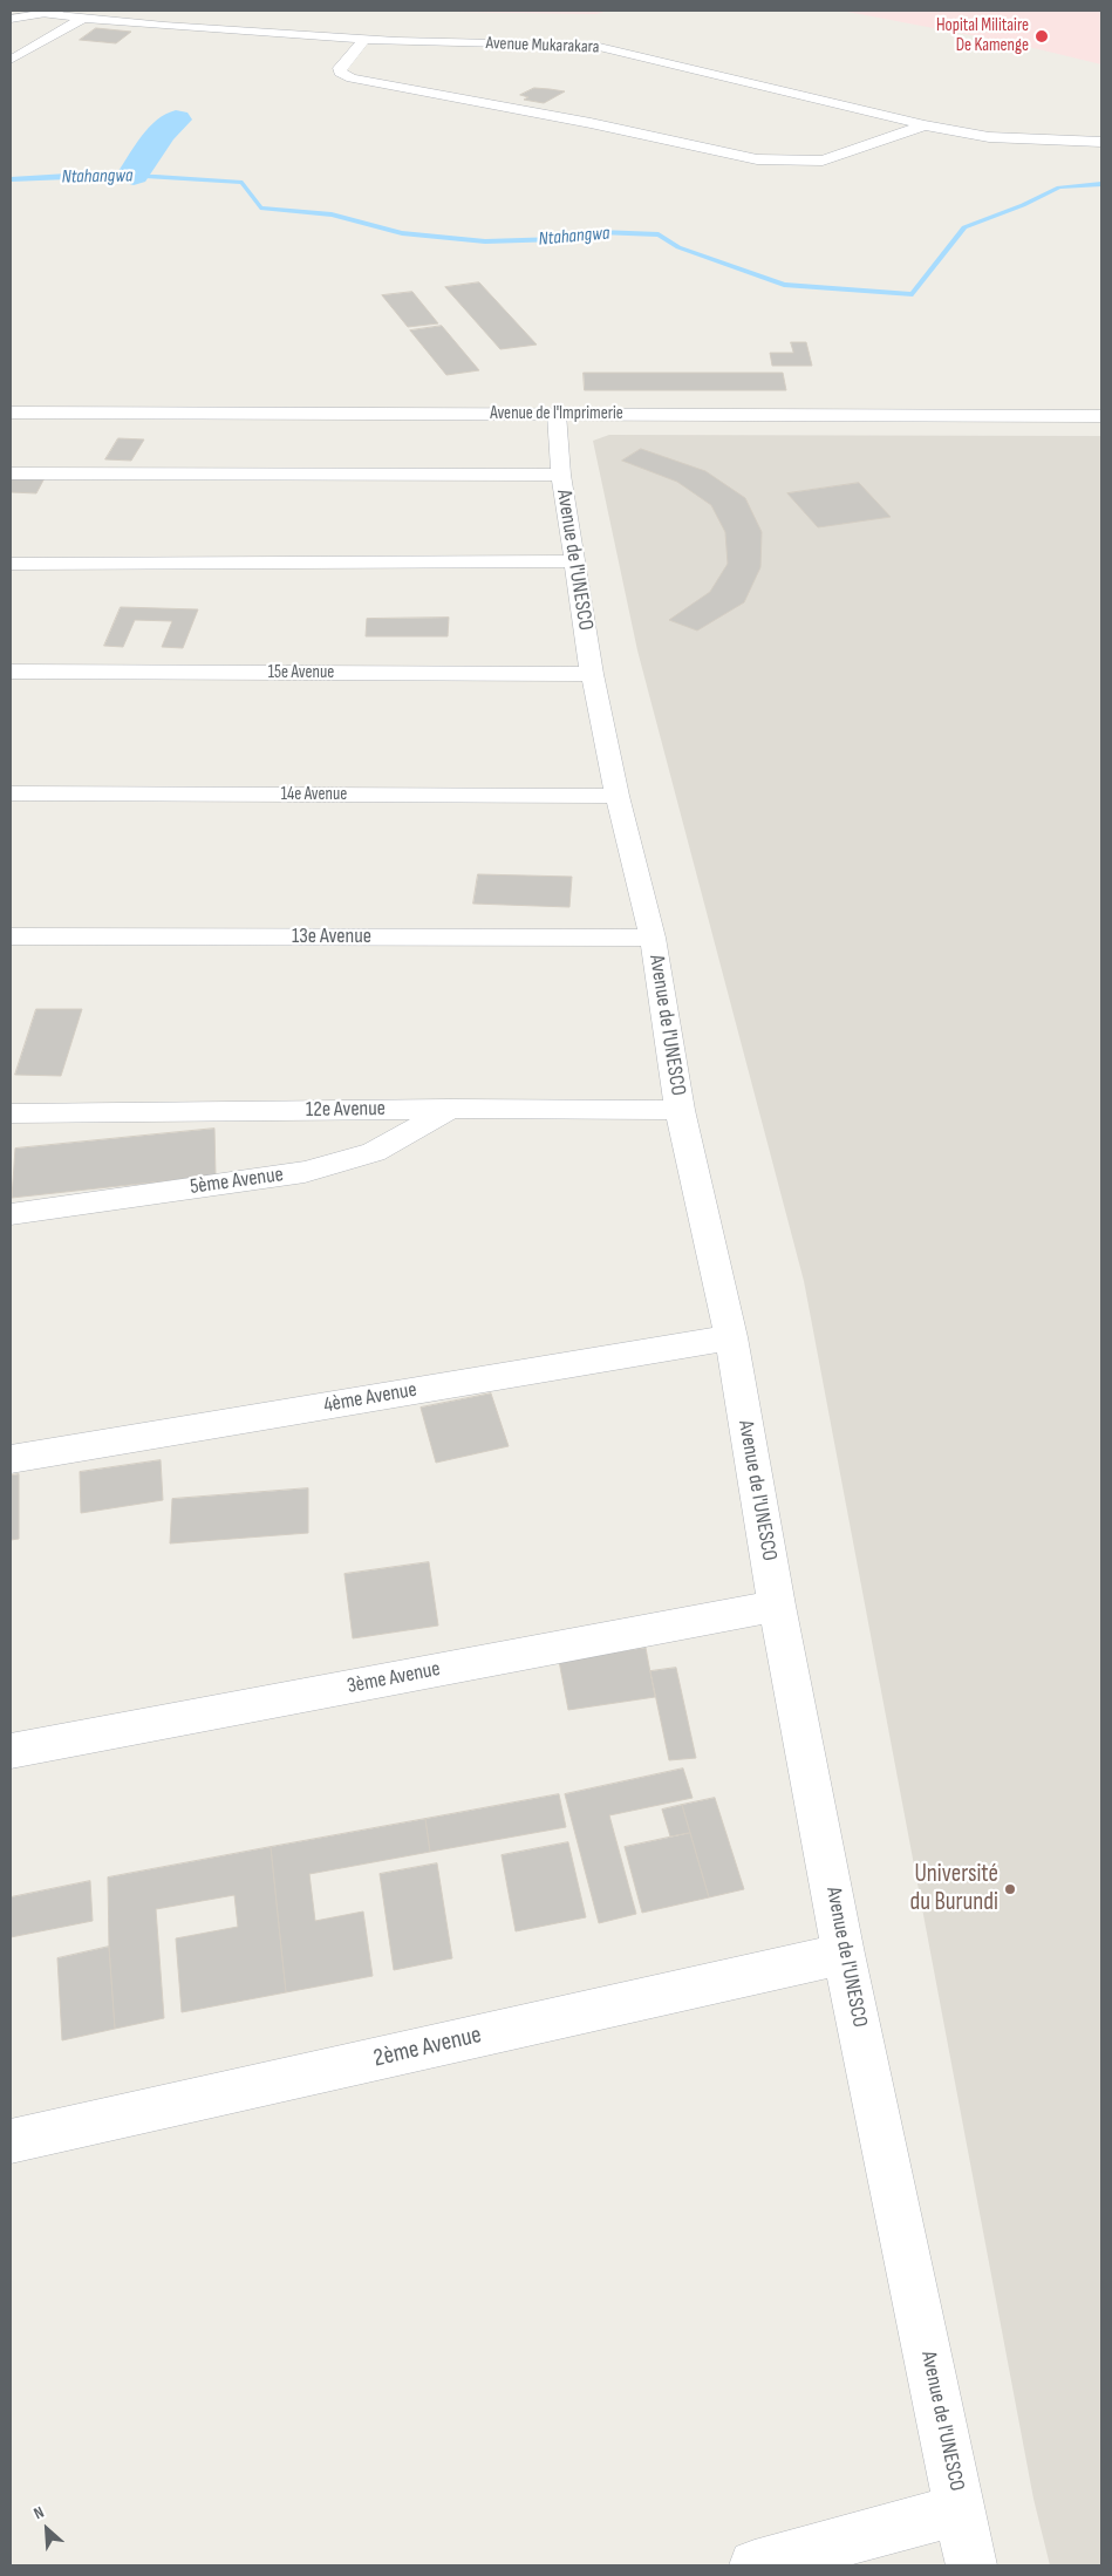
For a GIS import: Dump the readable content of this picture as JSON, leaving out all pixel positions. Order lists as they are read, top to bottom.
{
  "streets": {
    "street": [
      "Avenue Mukarakara",
      "Avenue de l'Imprimerie",
      "Avenue de l'UNESCO",
      "15e Avenue",
      "14e Avenue",
      "13e Avenue",
      "12e Avenue",
      "5ème Avenue",
      "4ème Avenue",
      "3ème Avenue",
      "2ème Avenue"
    ]
  },
  "crossings": [
    ["Avenue de l'Imprimerie", "Avenue de l'UNESCO"],
    ["Avenue de l'UNESCO", "15e Avenue"],
    ["Avenue de l'UNESCO", "14e Avenue"],
    ["Avenue de l'UNESCO", "13e Avenue"],
    ["Avenue de l'UNESCO", "12e Avenue"],
    ["Avenue de l'UNESCO", "4ème Avenue"],
    ["Avenue de l'UNESCO", "3ème Avenue"],
    ["Avenue de l'UNESCO", "2ème Avenue"],
    ["12e Avenue", "5ème Avenue"]
  ],
  "water": ["Ntahangwa"],
  "places": ["Hopital Militaire De Kamenge", "Université du Burundi"],
  "north": "top left"
}
